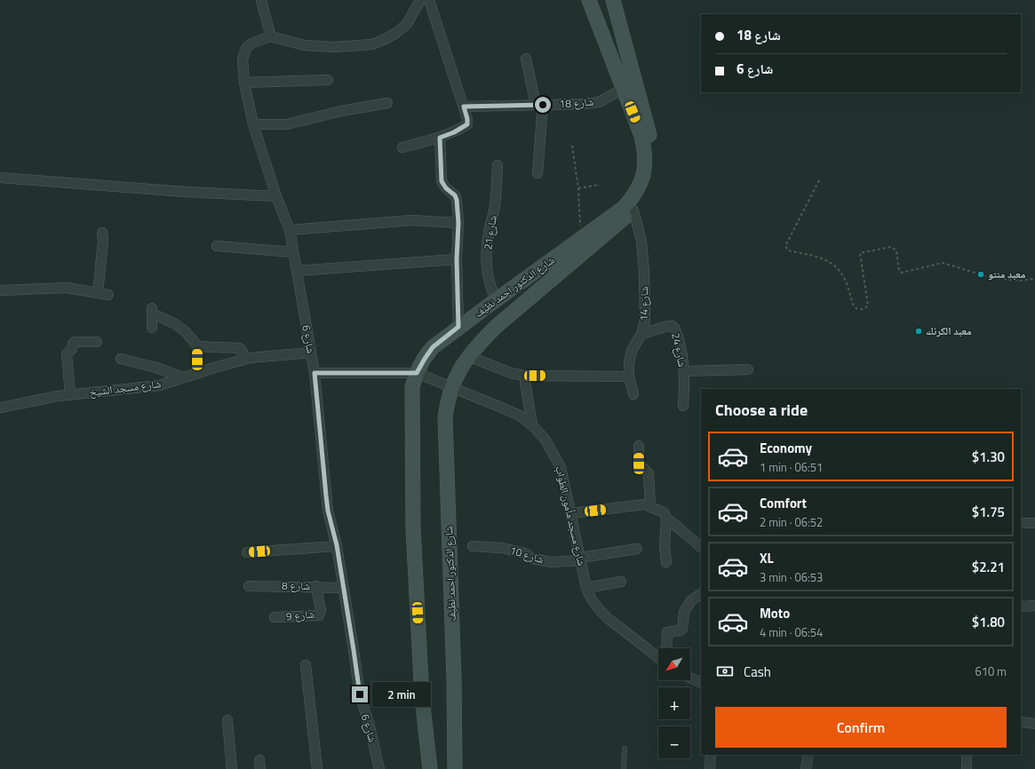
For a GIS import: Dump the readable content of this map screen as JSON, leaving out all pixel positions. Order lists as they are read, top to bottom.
{
  "streets": {
    "main road": ["شارع الدكتور احمد نظيف"],
    "street": [
      "شارع 18",
      "شارع 21",
      "شارع 14",
      "شارع 6",
      "شارع 24",
      "شارع مسجد الشيخ",
      "شارع مسجد مأمون الطواب",
      "شارع 10",
      "شارع 8",
      "شارع 9"
    ]
  },
  "crossings": [
    ["شارع 18", "شارع الدكتور احمد نظيف"],
    ["شارع 21", "شارع الدكتور احمد نظيف"],
    ["شارع الدكتور احمد نظيف", "شارع 14"],
    ["شارع الدكتور احمد نظيف", "شارع مسجد مأمون الطواب"],
    ["شارع 14", "شارع 24"],
    ["شارع 6", "شارع مسجد الشيخ"],
    ["شارع 6", "شارع مسجد مأمون الطواب"],
    ["شارع 6", "شارع 8"],
    ["شارع مسجد مأمون الطواب", "شارع 10"],
    ["شارع 8", "شارع 9"]
  ],
  "places": ["معبد منتو", "معبد الكرنك"],
  "north": "bottom left",
  "page": {
    "banner": ["شارع 18", "شارع 6"],
    "heading": "Choose a ride",
    "list": [
      {
        "name": "Economy",
        "note": "1 min · 06:51",
        "value": "$1.30"
      },
      {
        "name": "Comfort",
        "note": "2 min · 06:52",
        "value": "$1.75"
      },
      {
        "name": "XL",
        "note": "3 min · 06:53",
        "value": "$2.21"
      },
      {
        "name": "Moto",
        "note": "4 min · 06:54",
        "value": "$1.80"
      }
    ],
    "map_buttons": ["+", "−"],
    "pay": ["Cash", "610 m"],
    "bubble": "2 min",
    "buttons": "Confirm"
  }
}
